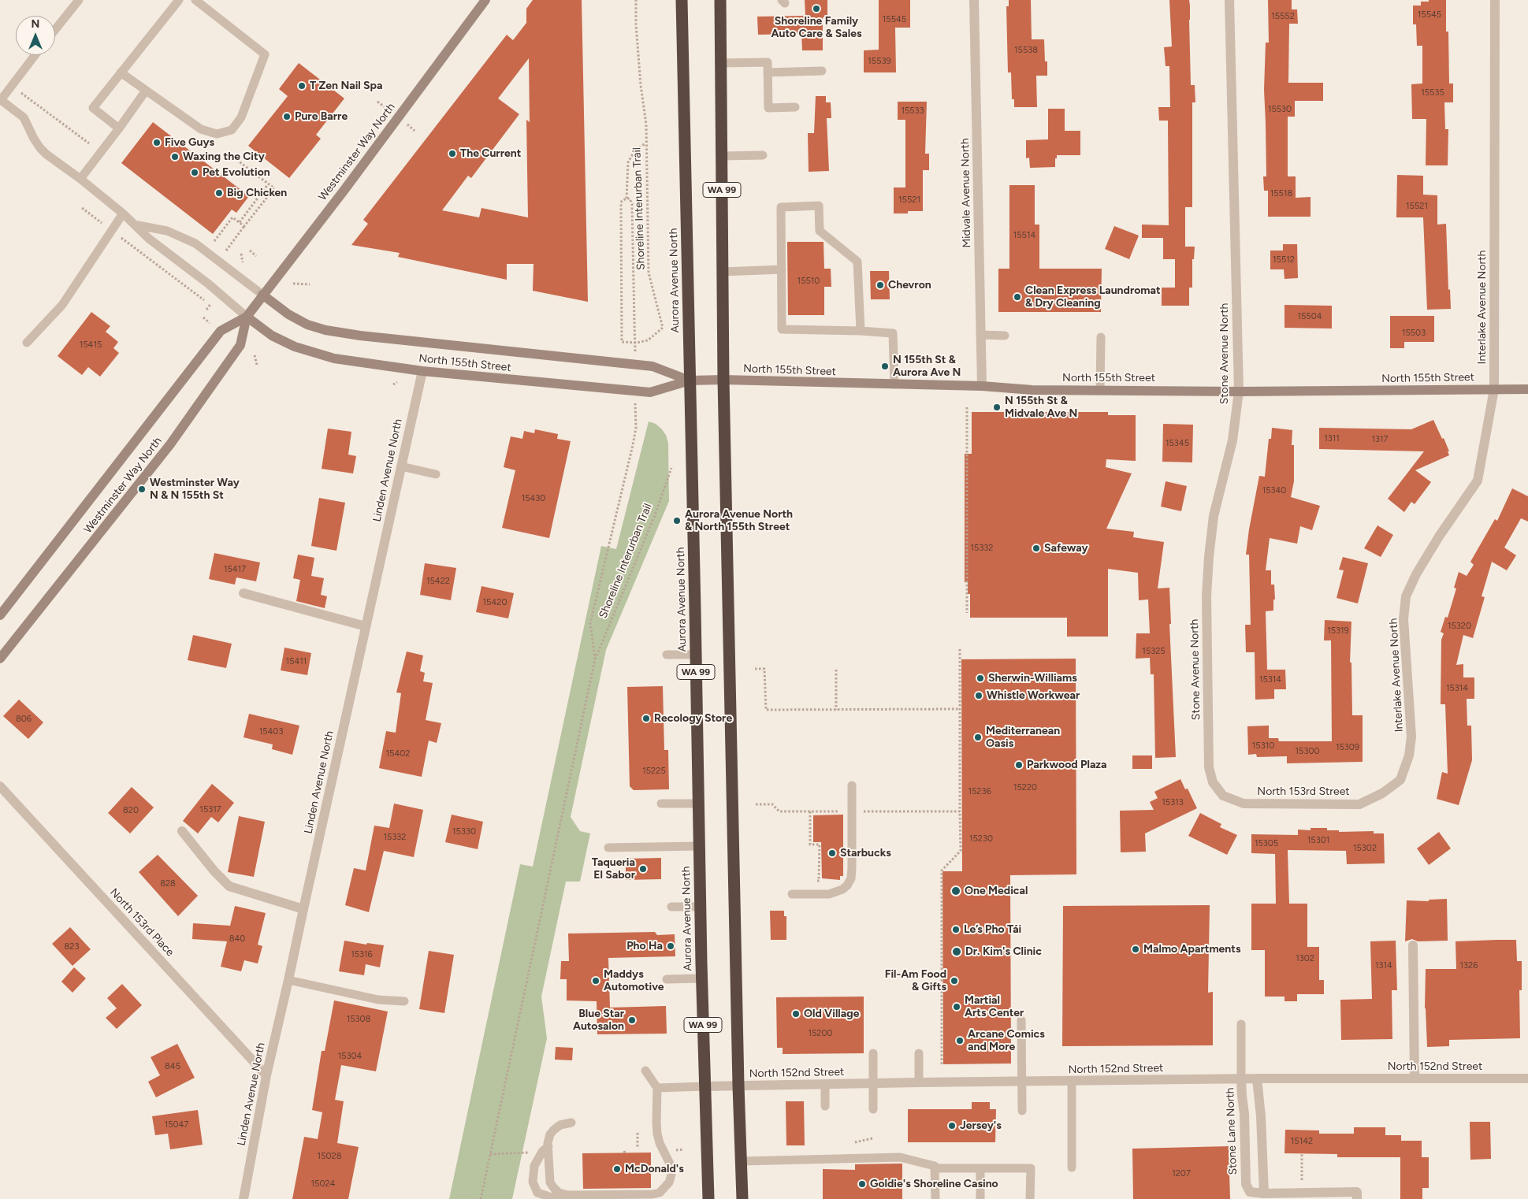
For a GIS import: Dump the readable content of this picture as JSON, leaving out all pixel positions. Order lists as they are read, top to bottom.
{
  "streets": {
    "highway": ["WA 99", "Aurora Avenue North"],
    "main road": ["Westminster Way North", "North 155th Street"],
    "street": [
      "Midvale Avenue North",
      "Interlake Avenue North",
      "Stone Avenue North",
      "Linden Avenue North",
      "North 153rd Street",
      "North 153rd Place",
      "North 152nd Street",
      "Stone Lane North"
    ],
    "path": ["Shoreline Interurban Trail"]
  },
  "crossings": [
    ["Westminster Way North", "North 155th Street"],
    ["WA 99", "North 155th Street"],
    ["WA 99", "North 152nd Street"],
    ["Midvale Avenue North", "North 155th Street"],
    ["Aurora Avenue North", "North 155th Street"],
    ["Aurora Avenue North", "North 152nd Street"],
    ["Interlake Avenue North", "North 155th Street"],
    ["Interlake Avenue North", "North 153rd Street"],
    ["Stone Avenue North", "North 155th Street"],
    ["Stone Avenue North", "North 153rd Street"],
    ["North 155th Street", "Linden Avenue North"],
    ["Linden Avenue North", "North 153rd Place"],
    ["North 152nd Street", "Stone Lane North"]
  ],
  "places": [
    "Shoreline Family Auto Care & Sales",
    "T Zen Nail Spa",
    "Pure Barre",
    "Five Guys",
    "The Current",
    "Waxing the City",
    "Pet Evolution",
    "Big Chicken",
    "Chevron",
    "Clean Express Laundromat & Dry Cleaning",
    "N 155th St & Aurora Ave N",
    "N 155th St & Midvale Ave N",
    "Westminster Way N & N 155th St",
    "Aurora Avenue North & North 155th Street",
    "Safeway",
    "Sherwin-Williams",
    "Whistle Workwear",
    "Recology Store",
    "Mediterranean Oasis",
    "Parkwood Plaza",
    "Starbucks",
    "Taqueria El Sabor",
    "One Medical",
    "Le’s Pho Tái",
    "Pho Ha",
    "Malmo Apartments",
    "Dr. Kim's Clinic",
    "Maddys Automotive",
    "Fil-Am Food & Gifts",
    "Martial Arts Center",
    "Old Village",
    "Blue Star Autosalon",
    "Arcane Comics and More",
    "Jersey's",
    "McDonald's",
    "Goldie's Shoreline Casino"
  ],
  "house_numbers": [
    "15545",
    "15552",
    "15545",
    "15538",
    "15539",
    "15535",
    "15530",
    "15533",
    "15518",
    "15521",
    "15521",
    "15514",
    "15512",
    "15510",
    "15504",
    "15503",
    "15415",
    "1311",
    "1317",
    "15345",
    "15340",
    "15430",
    "15332",
    "15417",
    "15422",
    "15420",
    "15320",
    "15319",
    "15325",
    "15411",
    "15314",
    "15314",
    "806",
    "15403",
    "15310",
    "15309",
    "15300",
    "15402",
    "15225",
    "15220",
    "15236",
    "15313",
    "15317",
    "820",
    "15330",
    "15332",
    "15230",
    "15301",
    "15305",
    "15302",
    "828",
    "840",
    "823",
    "15316",
    "1302",
    "1314",
    "1326",
    "15308",
    "15200",
    "15304",
    "845",
    "15047",
    "15142",
    "15028",
    "1207",
    "15024"
  ],
  "north": "top"
}
